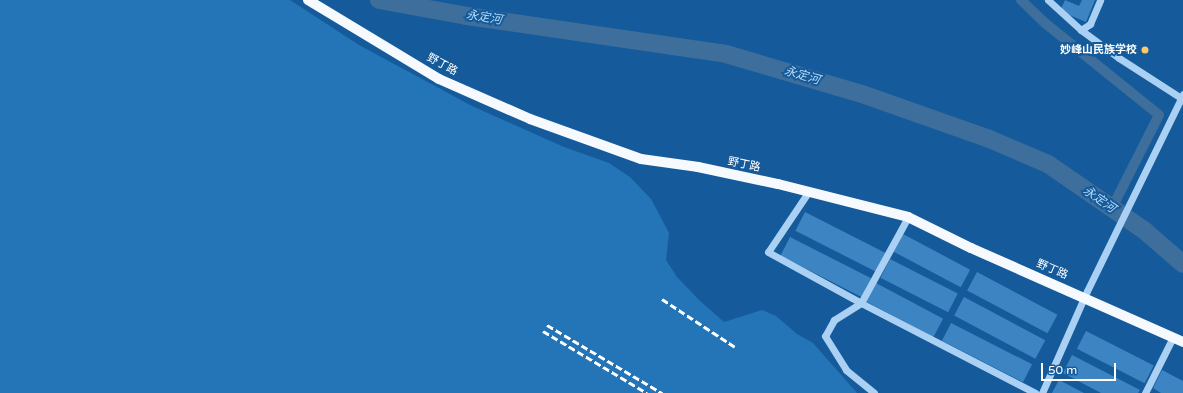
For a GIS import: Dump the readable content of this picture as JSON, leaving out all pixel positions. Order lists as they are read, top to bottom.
{
  "streets": {
    "main road": ["野丁路"]
  },
  "water": ["永定河"],
  "places": ["妙峰山民族学校"],
  "scale_bar": "50 m"
}
